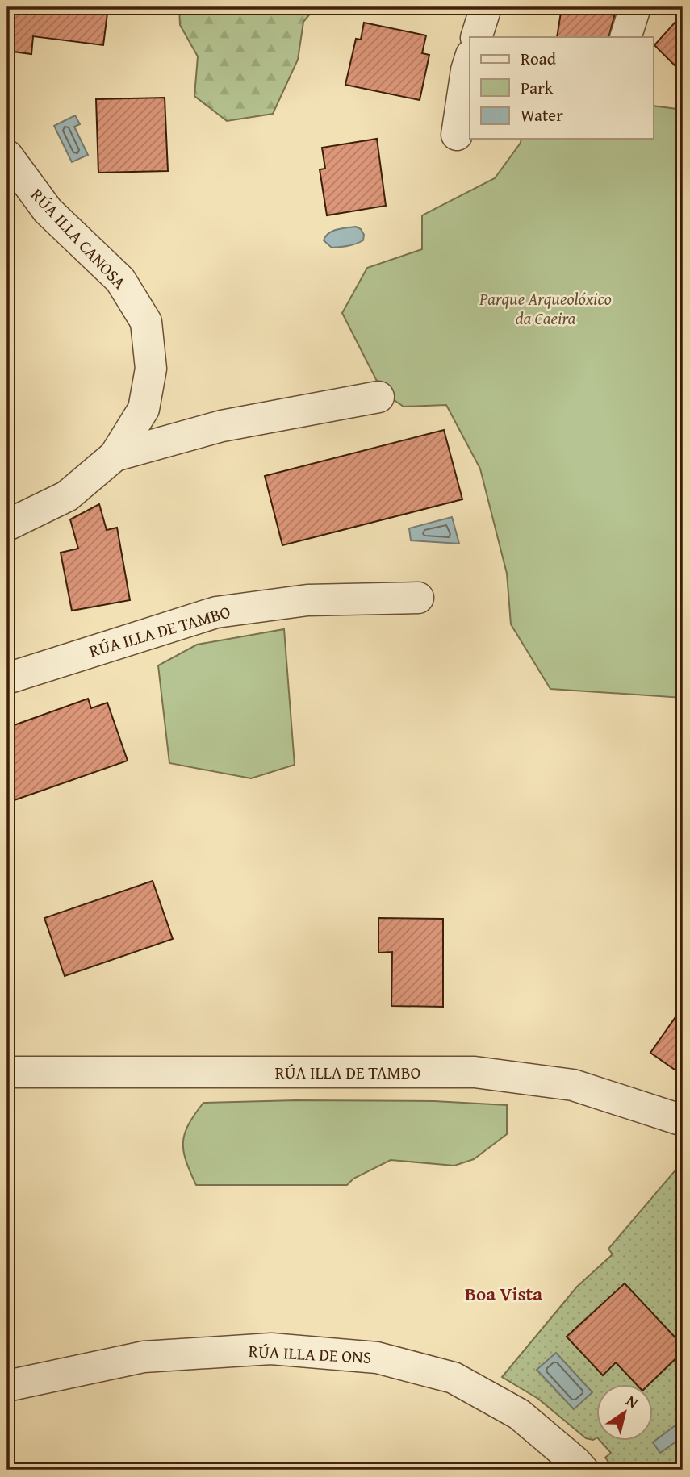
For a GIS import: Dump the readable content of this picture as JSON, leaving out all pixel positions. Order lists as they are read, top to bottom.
{
  "streets": {
    "street": ["RÚA ILLA CANOSA", "RÚA ILLA DE TAMBO", "RÚA ILLA DE ONS"]
  },
  "districts": ["Boa Vista"],
  "parks": ["Parque Arqueolóxico da Caeira"],
  "legend": ["Road", "Park", "Water"],
  "north": "top right"
}
